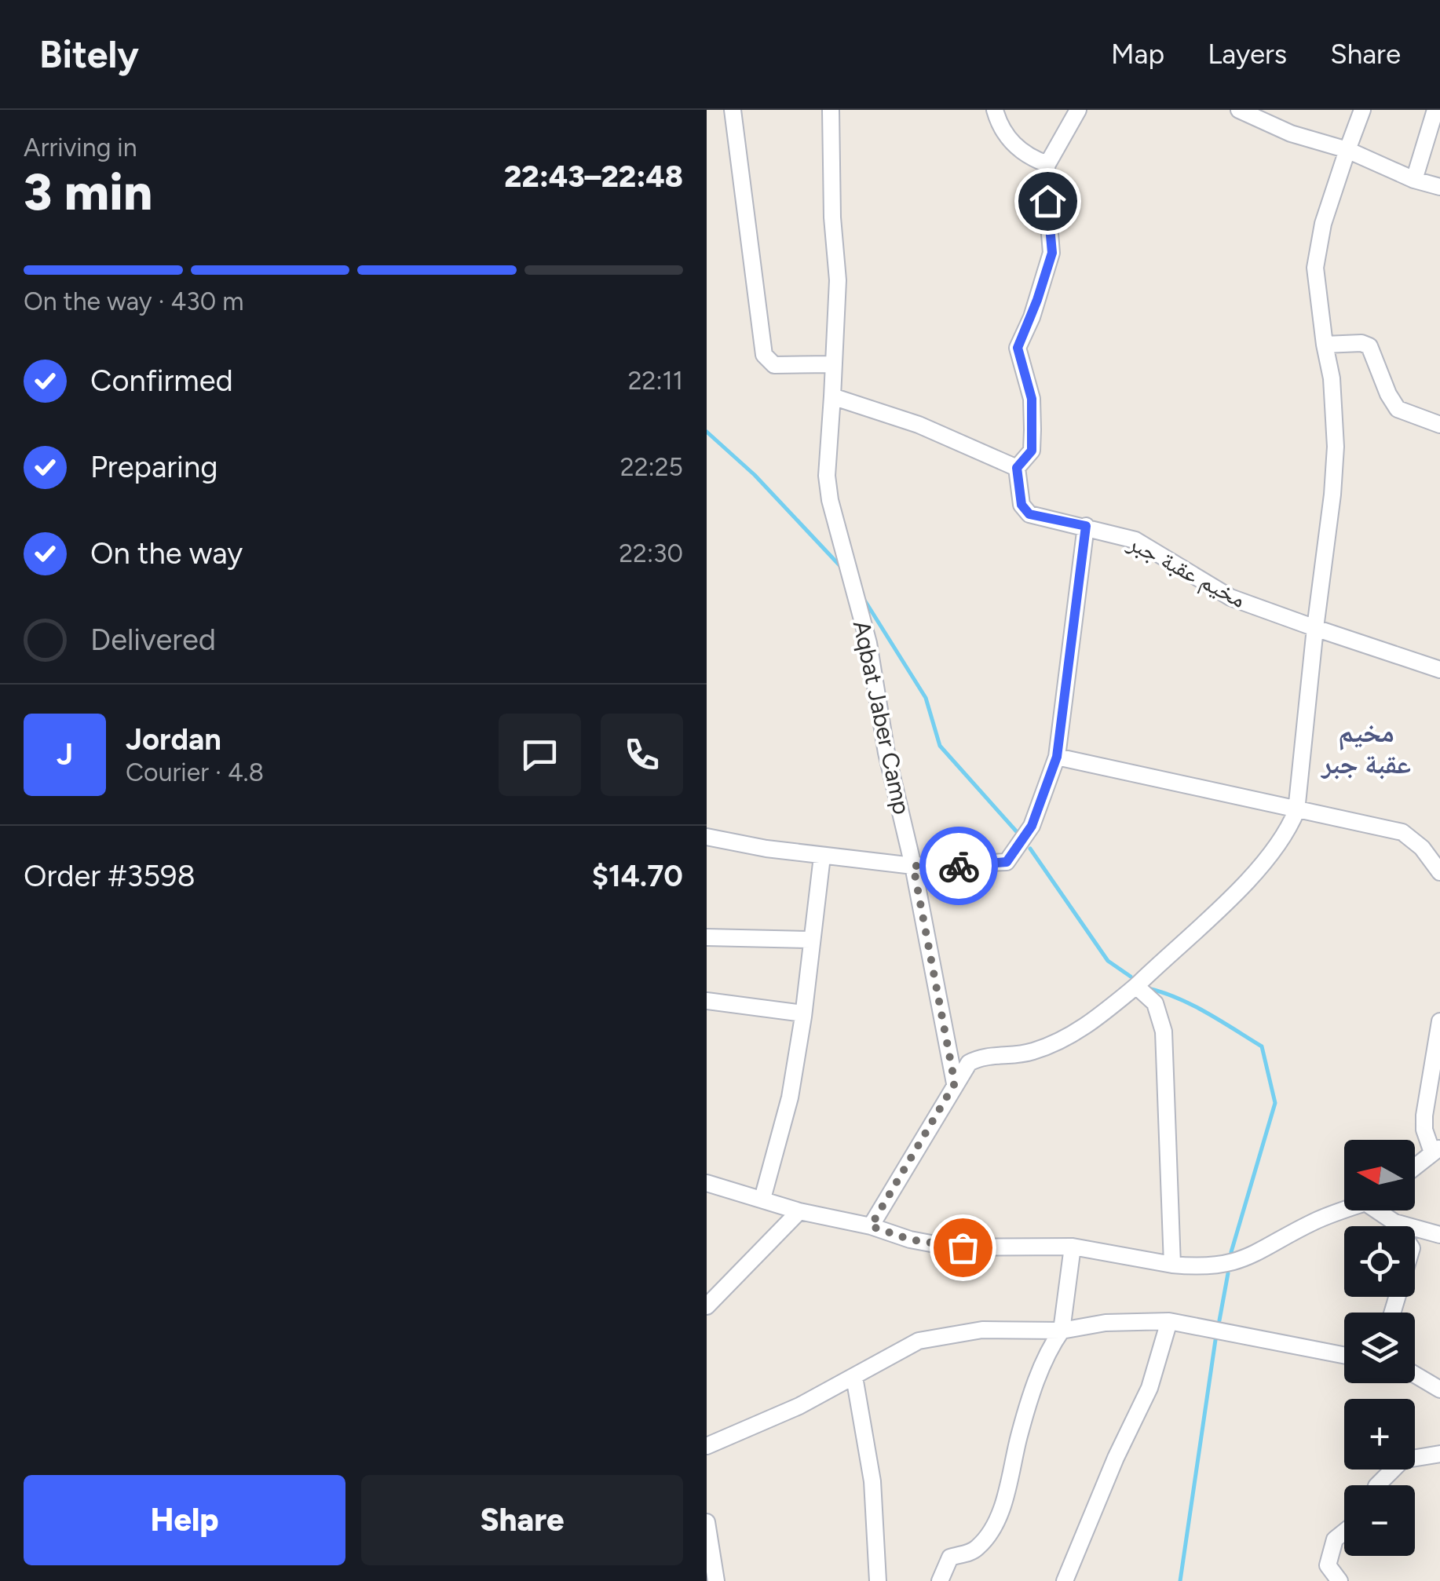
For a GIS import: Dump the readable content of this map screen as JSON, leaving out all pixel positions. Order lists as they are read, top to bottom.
{
  "streets": {
    "street": ["مخيم عقبة جبر", "Aqbat Jaber Camp"]
  },
  "districts": ["مخيم عقبة جبر"],
  "north": "left",
  "page": {
    "header": "Bitely",
    "nav": ["Map", "Layers", "Share"],
    "heading": ["3 min", "Arriving in", "22:43–22:48"],
    "panel": [
      "Jordan",
      "Courier · 4.8",
      "Order #3598",
      "$14.70"
    ],
    "bar": "On the way · 430 m",
    "list": [
      ["Confirmed", "22:11"],
      ["Preparing", "22:25"],
      ["On the way", "22:30"],
      "Delivered"
    ],
    "round": "J",
    "map_buttons": ["+", "−"],
    "buttons": ["Help", "Share"]
  }
}
